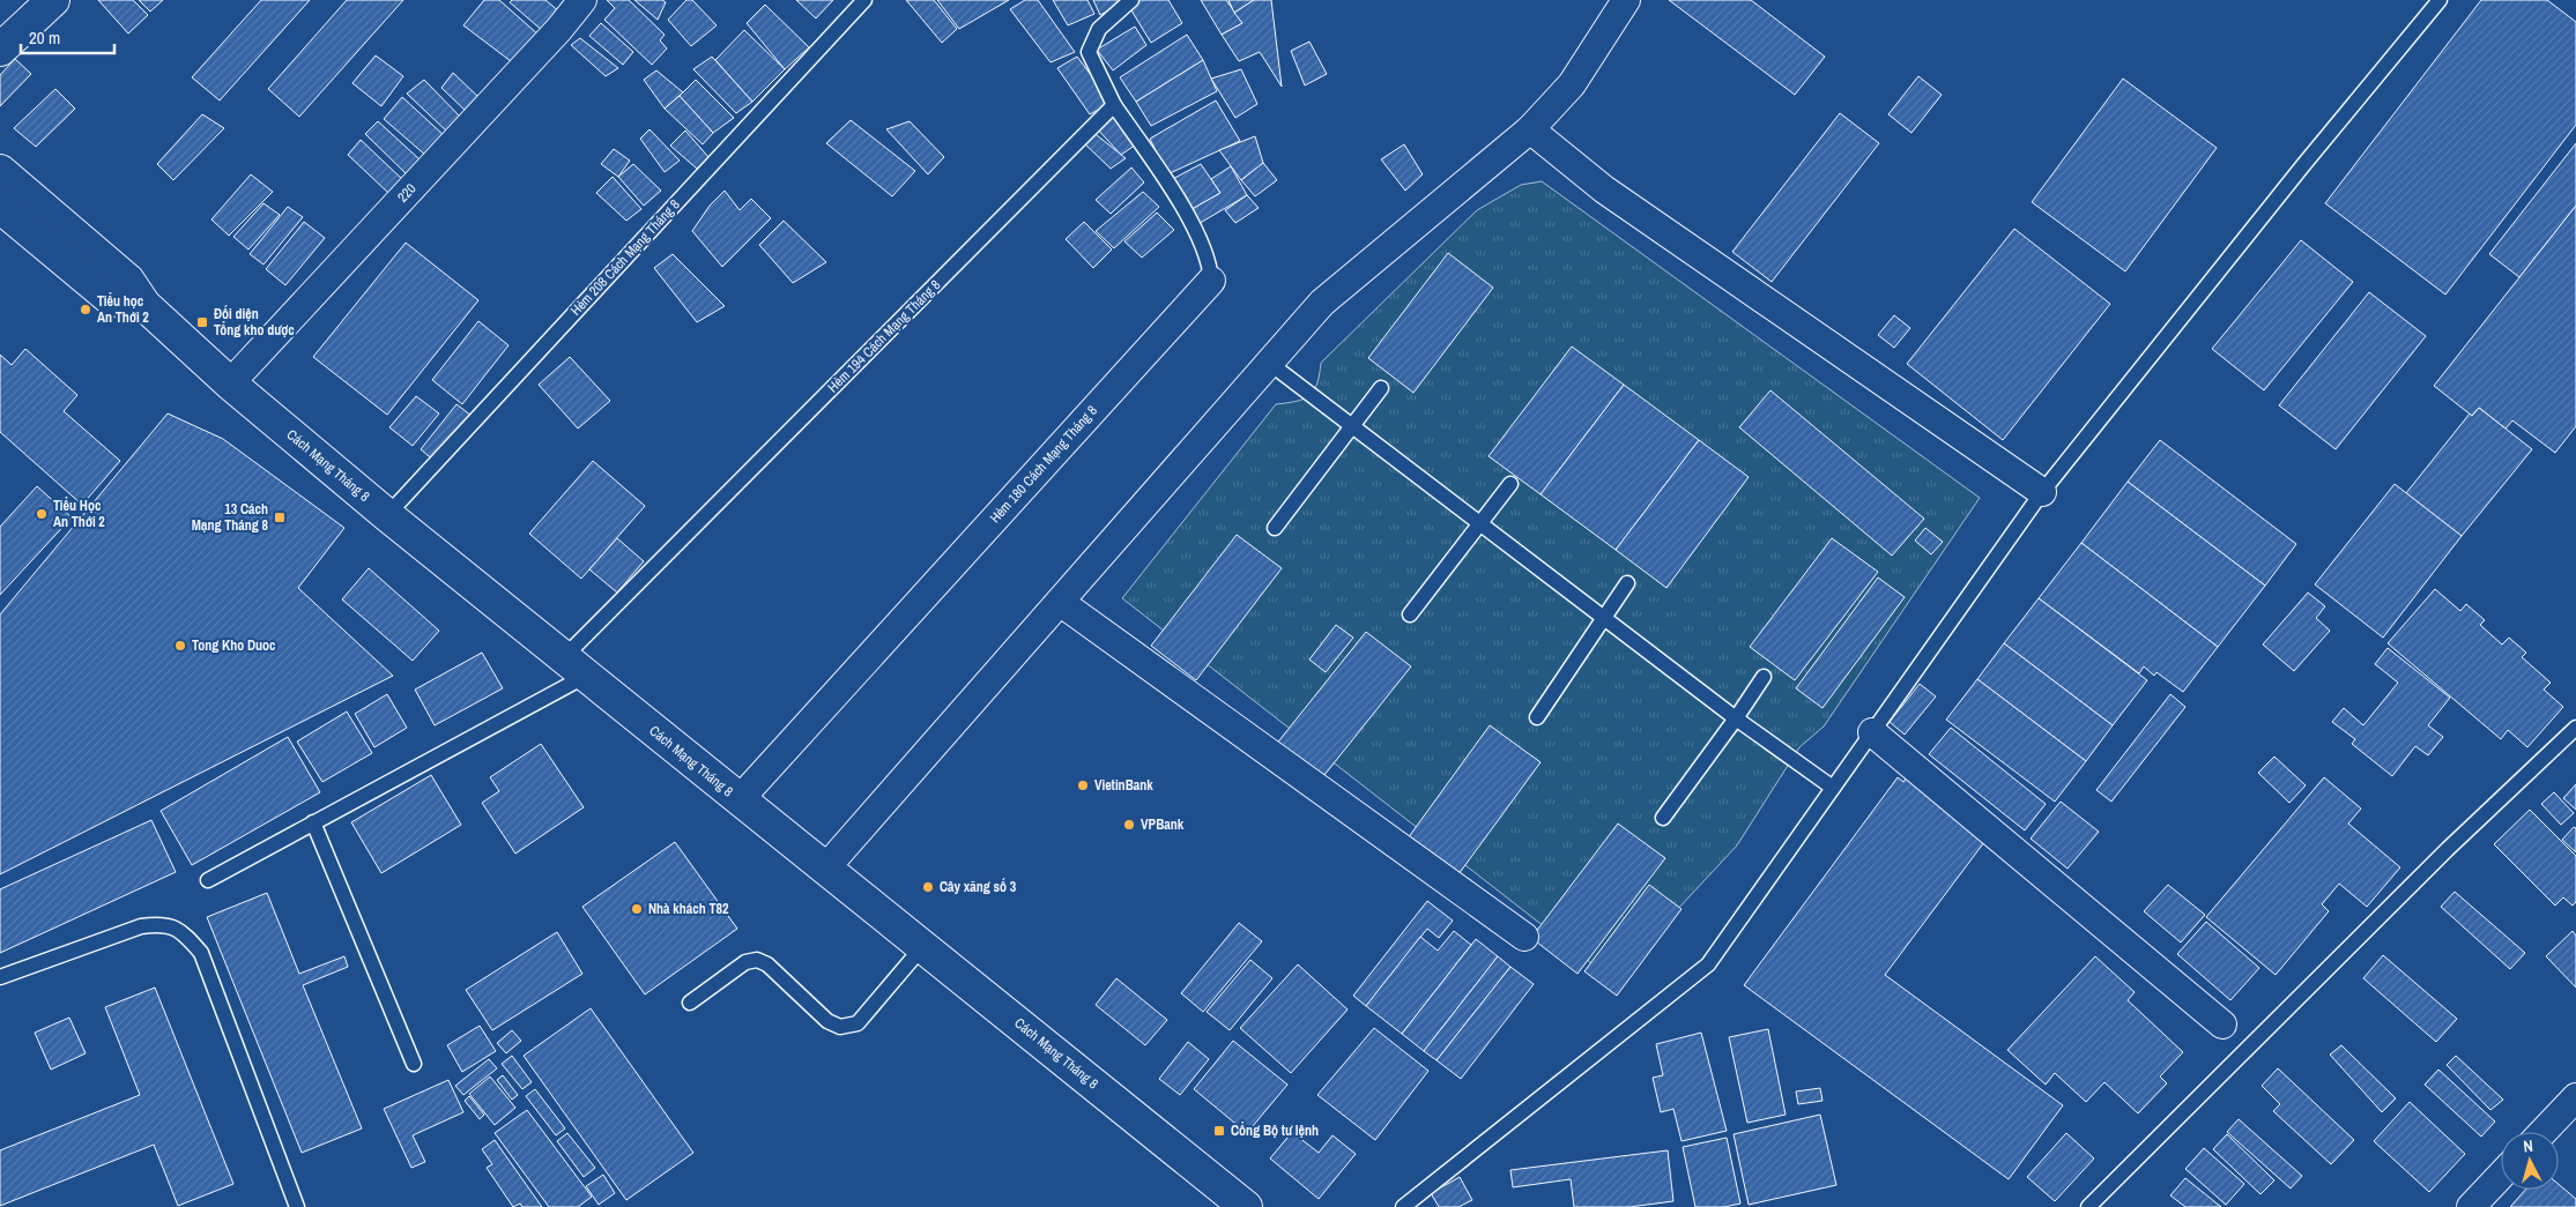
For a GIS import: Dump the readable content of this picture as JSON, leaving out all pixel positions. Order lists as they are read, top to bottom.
{
  "streets": {
    "main road": ["Cách Mạng Tháng 8"],
    "street": ["220", "Hẻm 180 Cách Mạng Tháng 8"],
    "lane": ["Hẻm 208 Cách Mạng Tháng 8", "Hẻm 194 Cách Mạng Tháng 8"]
  },
  "crossings": [
    ["220", "Cách Mạng Tháng 8"],
    ["Hẻm 208 Cách Mạng Tháng 8", "Cách Mạng Tháng 8"],
    ["Hẻm 194 Cách Mạng Tháng 8", "Hẻm 180 Cách Mạng Tháng 8"],
    ["Hẻm 194 Cách Mạng Tháng 8", "Cách Mạng Tháng 8"],
    ["Hẻm 180 Cách Mạng Tháng 8", "Cách Mạng Tháng 8"]
  ],
  "places": {
    "other": [
      "Tiểu học An Thới 2",
      "Tiểu Học An Thới 2",
      "Tong Kho Duoc",
      "VietinBank",
      "VPBank",
      "Cây xăng số 3",
      "Nhà khách T82"
    ],
    "transit": ["Đối diện Tổng kho dược", "13 Cách Mạng Tháng 8", "Cổng Bộ tư lệnh"]
  },
  "scale_bar": "20 m",
  "north": "top"
}
